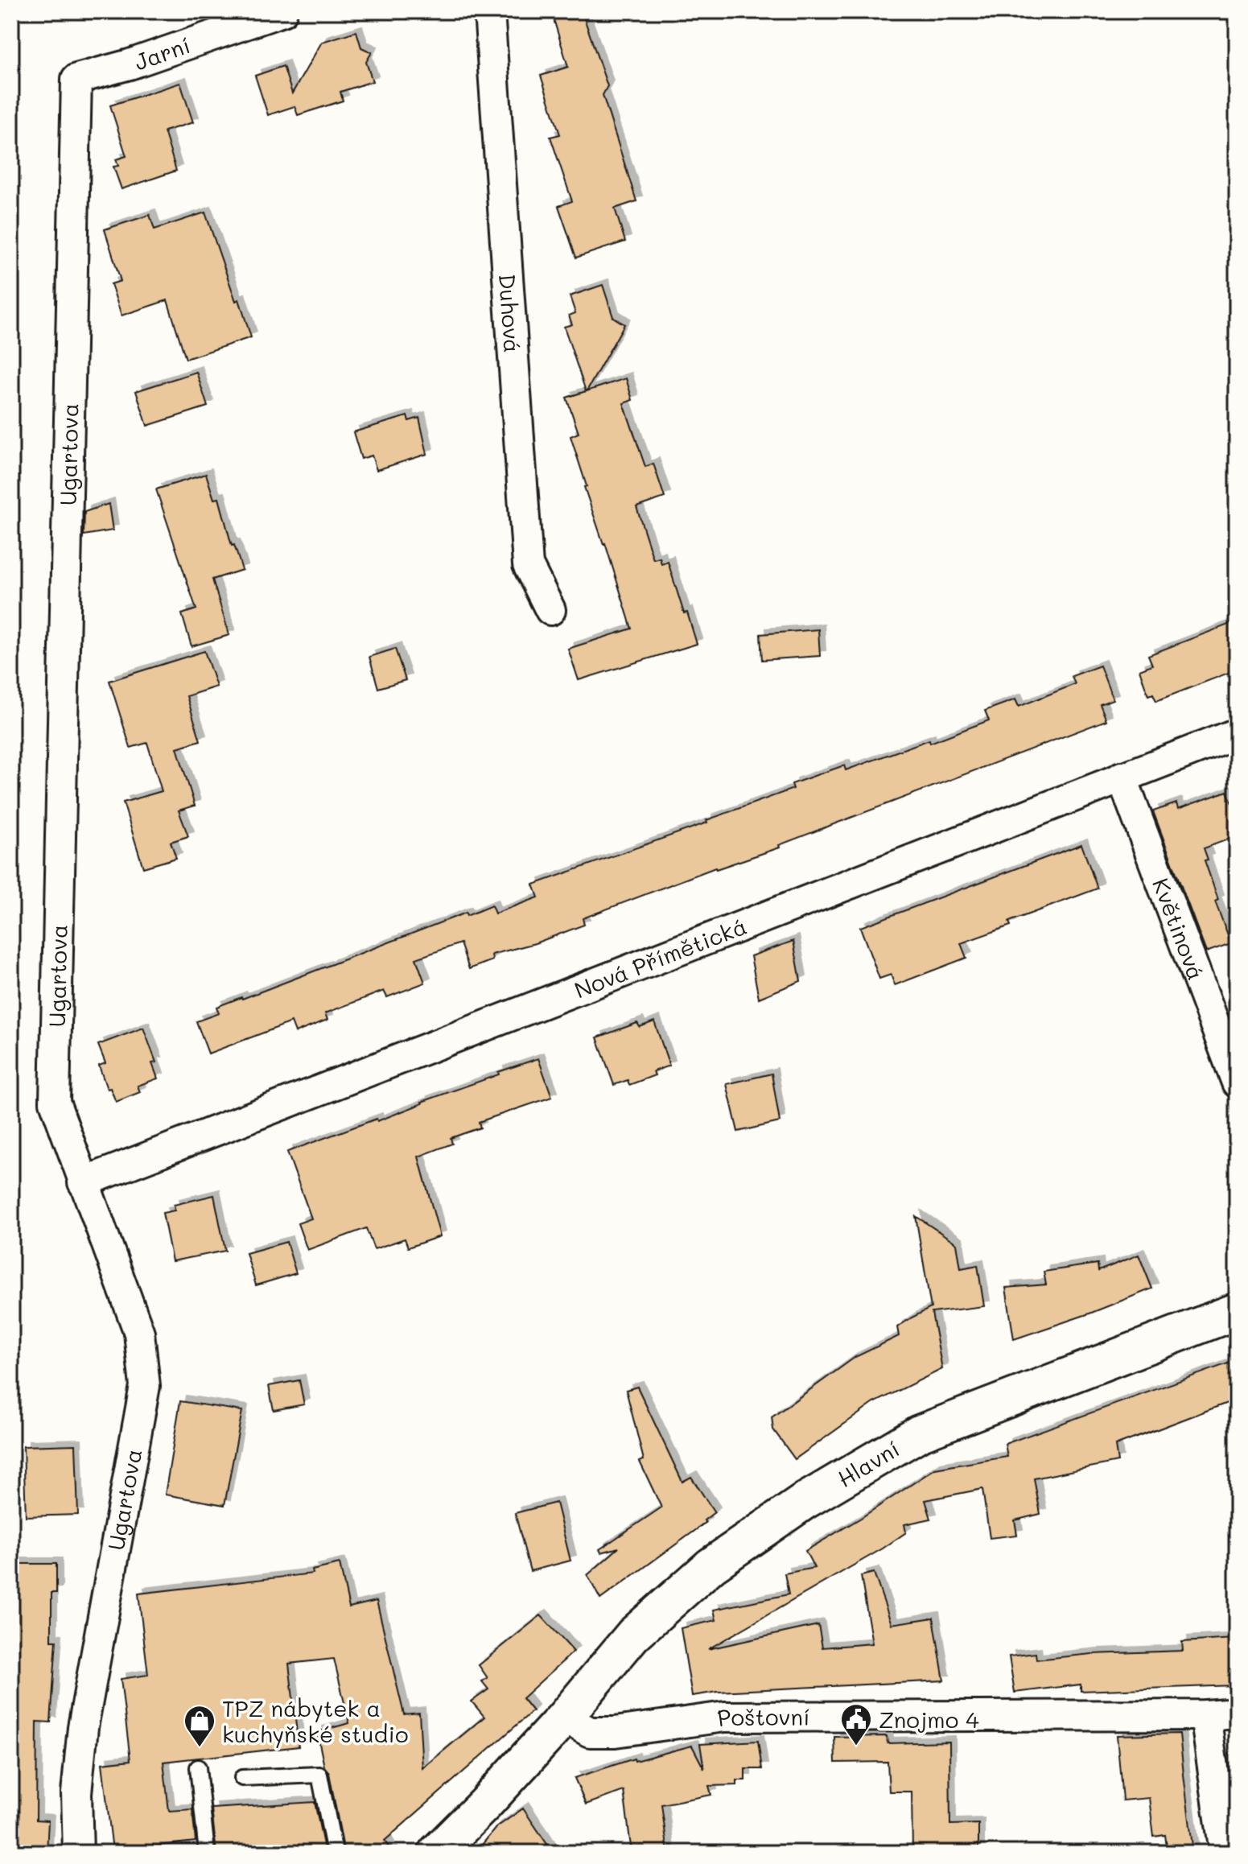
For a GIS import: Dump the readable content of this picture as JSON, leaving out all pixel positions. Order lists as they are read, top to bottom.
{
  "streets": {
    "main road": ["Hlavní"],
    "street": [
      "Jarní",
      "Duhová",
      "Ugartova",
      "Květinová",
      "Nová Přímětická",
      "Poštovní"
    ]
  },
  "crossings": [
    ["Jarní", "Ugartova"],
    ["Ugartova", "Nová Přímětická"],
    ["Květinová", "Nová Přímětická"],
    ["Hlavní", "Poštovní"]
  ],
  "places": {
    "public building": ["Znojmo 4"],
    "shop": ["TPZ nábytek a kuchyňské studio"]
  }
}
